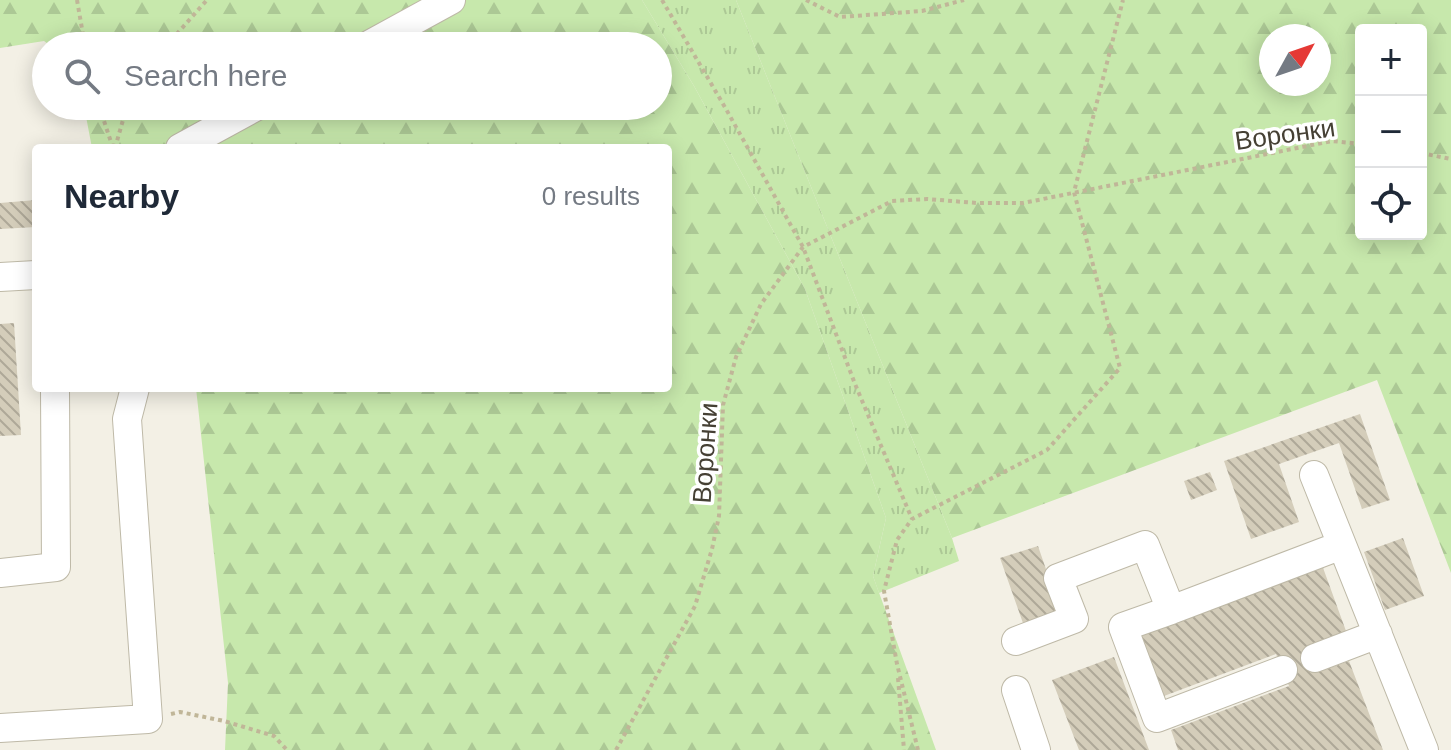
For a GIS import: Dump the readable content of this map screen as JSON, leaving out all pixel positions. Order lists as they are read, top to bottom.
{
  "streets": {
    "path": ["Воронки"]
  },
  "north": "top right",
  "page": {
    "map_buttons": ["+", "−"],
    "search": "Search here",
    "heading": ["Nearby", "0 results"]
  }
}
